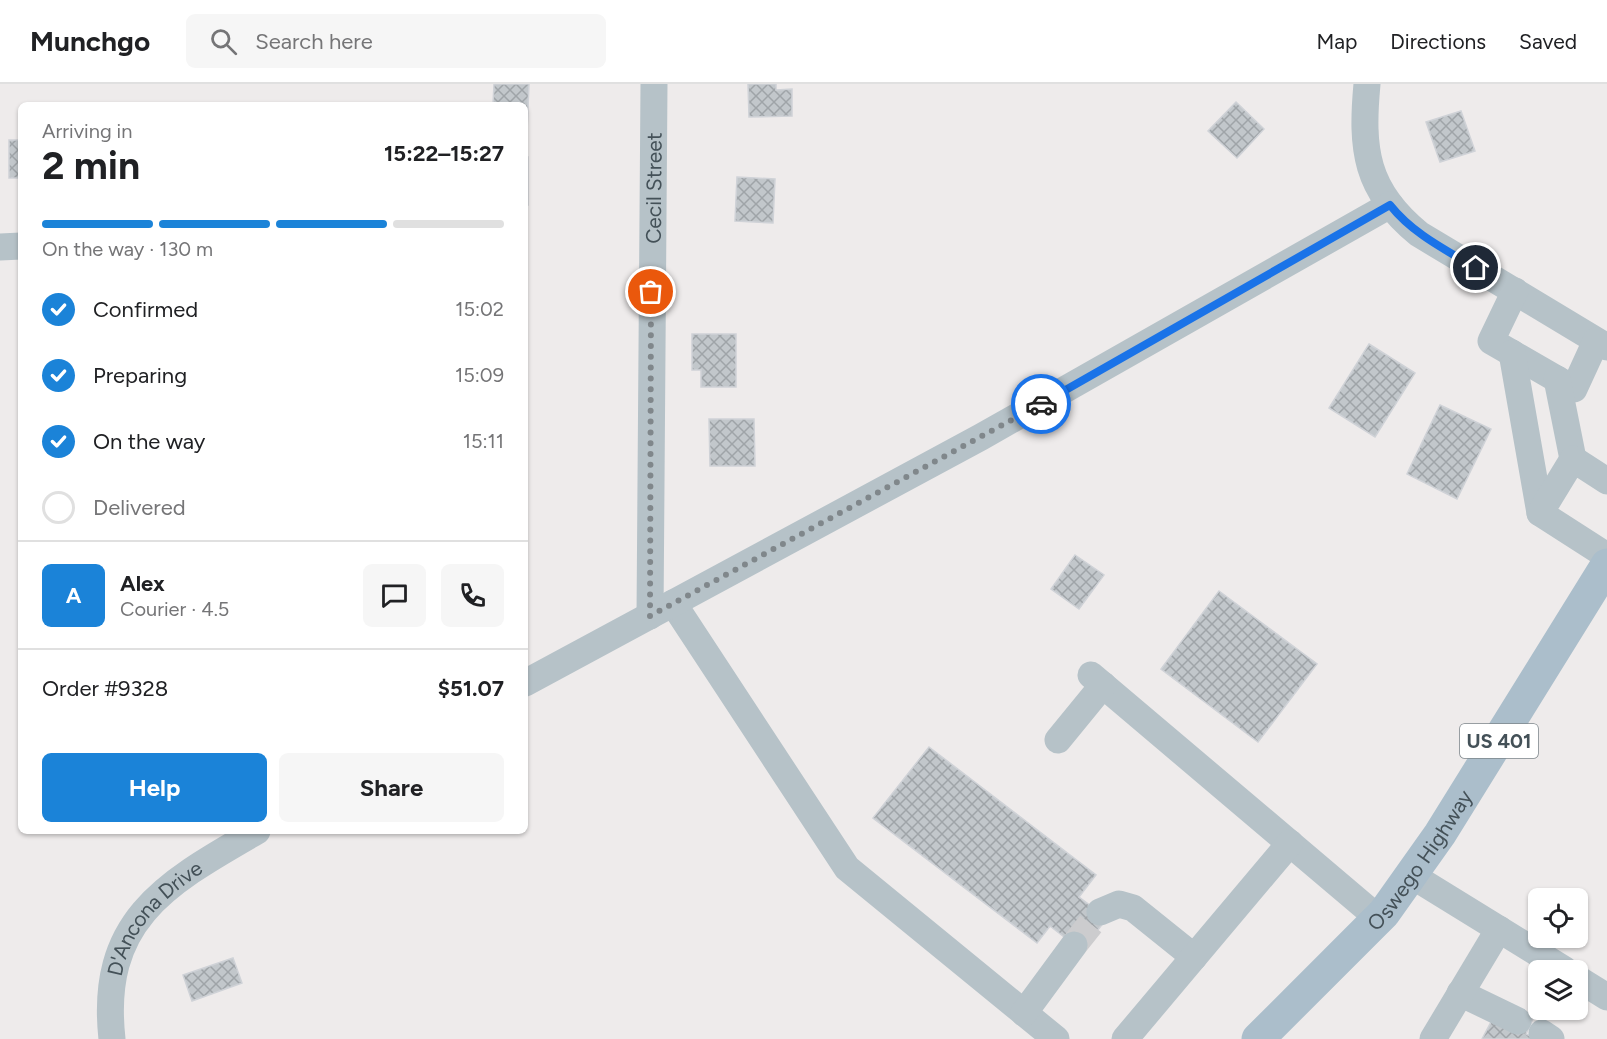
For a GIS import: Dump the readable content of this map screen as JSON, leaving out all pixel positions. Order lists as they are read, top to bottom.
{
  "streets": {
    "main road": ["US 401", "Oswego Highway"],
    "street": ["Cecil Street", "D'Ancona Drive"]
  },
  "page": {
    "header": "Munchgo",
    "search": "Search here",
    "nav": ["Map", "Directions", "Saved"],
    "heading": ["2 min", "Arriving in", "15:22–15:27"],
    "panel": [
      "Alex",
      "Courier · 4.5",
      "Order #9328",
      "$51.07"
    ],
    "bar": "On the way · 130 m",
    "list": [
      ["Confirmed", "15:02"],
      ["Preparing", "15:09"],
      ["On the way", "15:11"],
      "Delivered"
    ],
    "round": "A",
    "buttons": ["Help", "Share"]
  }
}
